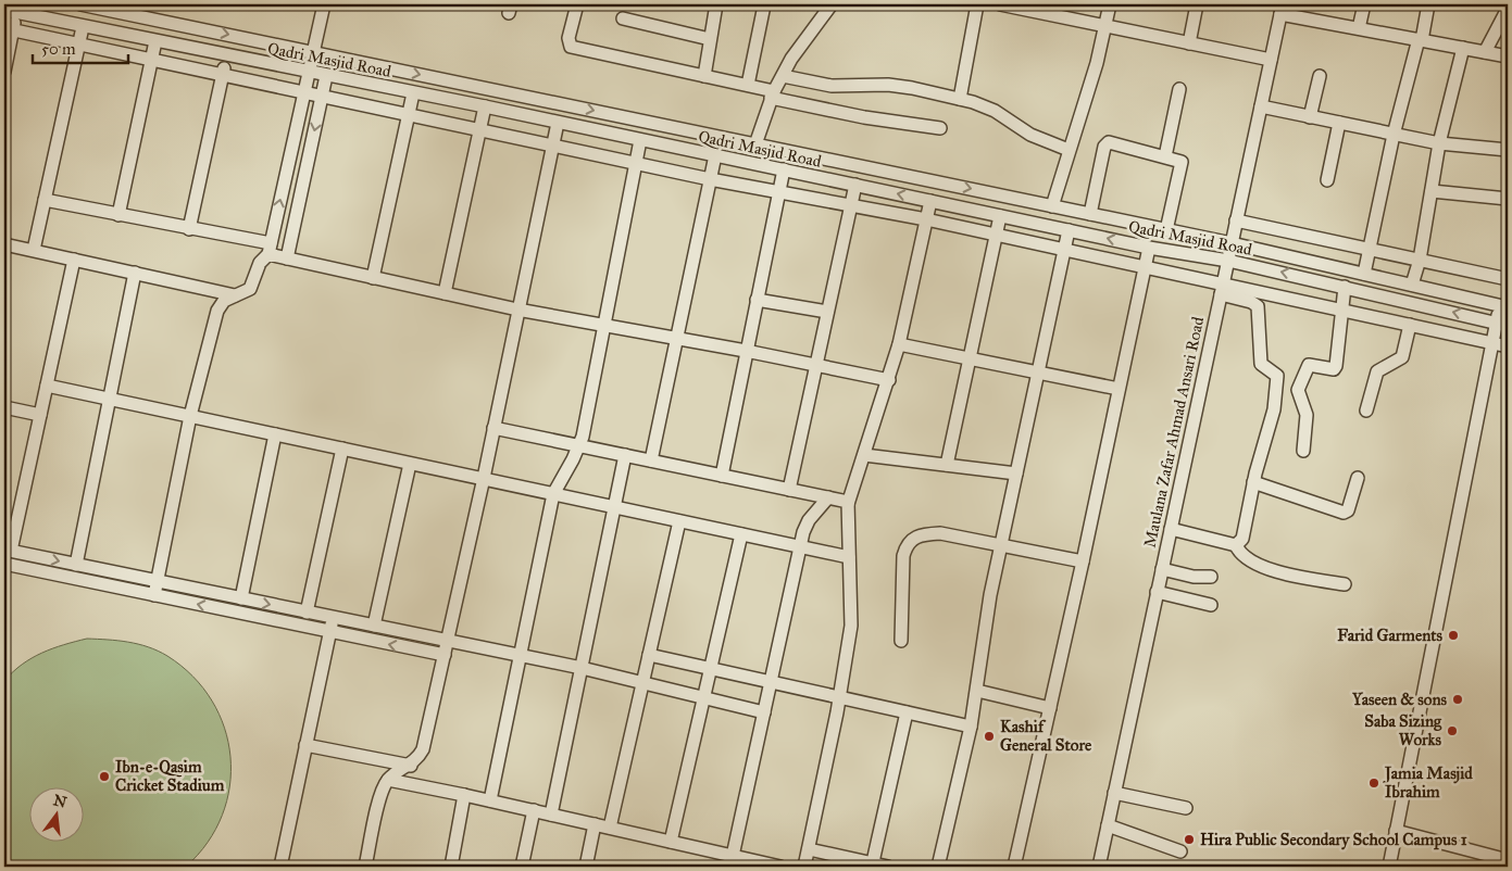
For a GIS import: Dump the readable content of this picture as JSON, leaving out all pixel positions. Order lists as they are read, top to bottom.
{
  "streets": {
    "street": ["Qadri Masjid Road", "Maulana Zafar Ahmad Ansari Road"]
  },
  "crossings": [
    ["Qadri Masjid Road", "Maulana Zafar Ahmad Ansari Road"]
  ],
  "places": [
    "Farid Garments",
    "Yaseen & sons",
    "Saba Sizing Works",
    "Kashif General Store",
    "Ibn-e-Qasim Cricket Stadium",
    "Jamia Masjid Ibrahim",
    "Hira Public Secondary School Campus 1"
  ],
  "scale_bar": "50 m",
  "north": "top"
}
